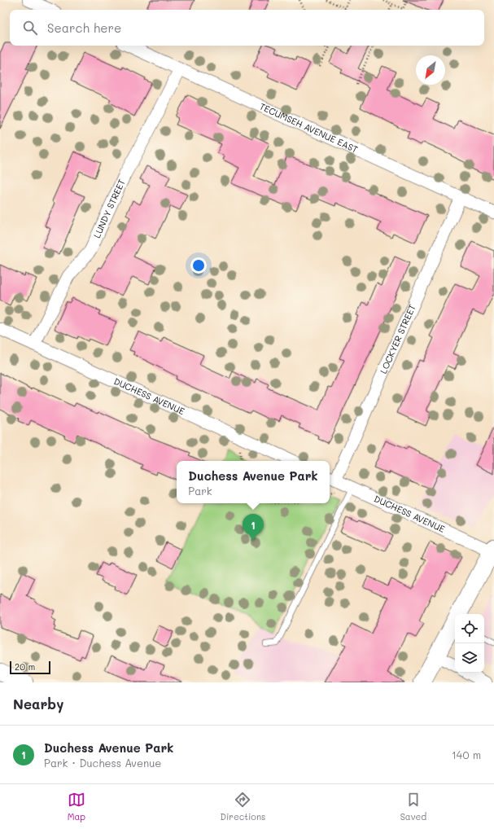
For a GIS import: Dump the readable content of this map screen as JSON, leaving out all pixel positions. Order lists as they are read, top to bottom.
{
  "streets": {
    "street": [
      "TECUMSEH AVENUE EAST",
      "LUNDY STREET",
      "LOCKYER STREET",
      "DUCHESS AVENUE"
    ]
  },
  "crossings": [
    ["TECUMSEH AVENUE EAST", "LUNDY STREET"],
    ["TECUMSEH AVENUE EAST", "LOCKYER STREET"],
    ["LUNDY STREET", "DUCHESS AVENUE"],
    ["LOCKYER STREET", "DUCHESS AVENUE"]
  ],
  "scale_bar": "20 m",
  "north": "bottom left",
  "page": {
    "search": "Search here",
    "popup": ["Duchess Avenue Park", "Park"],
    "pins": "1",
    "scale": "20 m",
    "heading": "Nearby",
    "list": [
      {
        "mark": "1",
        "name": "Duchess Avenue Park",
        "note": "Park · Duchess Avenue",
        "value": "140 m"
      }
    ],
    "nav": ["Map", "Directions", "Saved"]
  }
}
